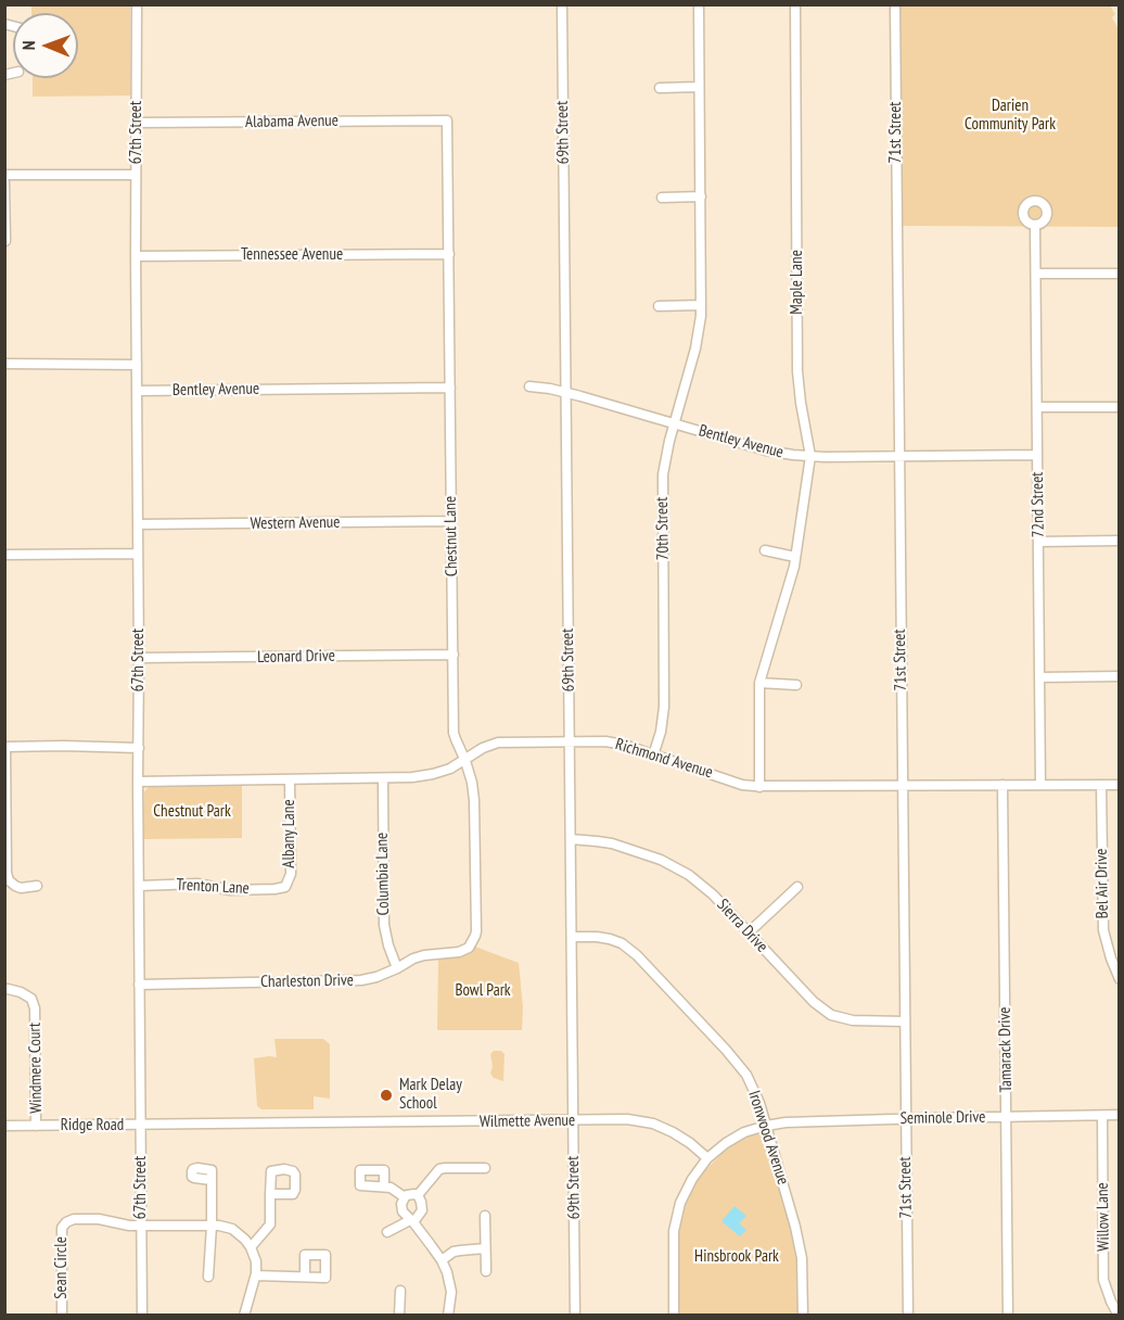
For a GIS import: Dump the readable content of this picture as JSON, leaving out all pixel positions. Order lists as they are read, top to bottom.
{
  "streets": {
    "street": [
      "Alabama Avenue",
      "67th Street",
      "69th Street",
      "71st Street",
      "Tennessee Avenue",
      "Maple Lane",
      "Bentley Avenue",
      "72nd Street",
      "Western Avenue",
      "70th Street",
      "Chestnut Lane",
      "Leonard Drive",
      "Richmond Avenue",
      "Albany Lane",
      "Columbia Lane",
      "Bel Air Drive",
      "Trenton Lane",
      "Sierra Drive",
      "Charleston Drive",
      "Tamarack Drive",
      "Windmere Court",
      "Seminole Drive",
      "Wilmette Avenue",
      "Ridge Road",
      "Ironwood Avenue",
      "Willow Lane",
      "Sean Circle"
    ]
  },
  "crossings": [
    ["Alabama Avenue", "67th Street"],
    ["Alabama Avenue", "Chestnut Lane"],
    ["67th Street", "Tennessee Avenue"],
    ["67th Street", "Bentley Avenue"],
    ["67th Street", "Western Avenue"],
    ["67th Street", "Leonard Drive"],
    ["67th Street", "Richmond Avenue"],
    ["67th Street", "Trenton Lane"],
    ["67th Street", "Charleston Drive"],
    ["67th Street", "Wilmette Avenue"],
    ["67th Street", "Ridge Road"],
    ["67th Street", "Sean Circle"],
    ["69th Street", "Bentley Avenue"],
    ["69th Street", "Richmond Avenue"],
    ["69th Street", "Sierra Drive"],
    ["69th Street", "Wilmette Avenue"],
    ["69th Street", "Ironwood Avenue"],
    ["71st Street", "Bentley Avenue"],
    ["71st Street", "Richmond Avenue"],
    ["71st Street", "Sierra Drive"],
    ["71st Street", "Seminole Drive"],
    ["Tennessee Avenue", "Chestnut Lane"],
    ["Maple Lane", "Bentley Avenue"],
    ["Maple Lane", "Richmond Avenue"],
    ["Bentley Avenue", "72nd Street"],
    ["Bentley Avenue", "70th Street"],
    ["Bentley Avenue", "Chestnut Lane"],
    ["72nd Street", "Richmond Avenue"],
    ["Western Avenue", "Chestnut Lane"],
    ["70th Street", "Richmond Avenue"],
    ["Chestnut Lane", "Leonard Drive"],
    ["Chestnut Lane", "Richmond Avenue"],
    ["Chestnut Lane", "Charleston Drive"],
    ["Richmond Avenue", "Albany Lane"],
    ["Richmond Avenue", "Columbia Lane"],
    ["Richmond Avenue", "Bel Air Drive"],
    ["Richmond Avenue", "Tamarack Drive"],
    ["Albany Lane", "Trenton Lane"],
    ["Columbia Lane", "Charleston Drive"],
    ["Tamarack Drive", "Seminole Drive"],
    ["Windmere Court", "Ridge Road"],
    ["Seminole Drive", "Wilmette Avenue"],
    ["Seminole Drive", "Ironwood Avenue"],
    ["Seminole Drive", "Willow Lane"],
    ["Wilmette Avenue", "Ridge Road"]
  ],
  "parks": [
    "Darien Community Park",
    "Chestnut Park",
    "Bowl Park",
    "Hinsbrook Park"
  ],
  "places": ["Mark Delay School"],
  "north": "left"
}
